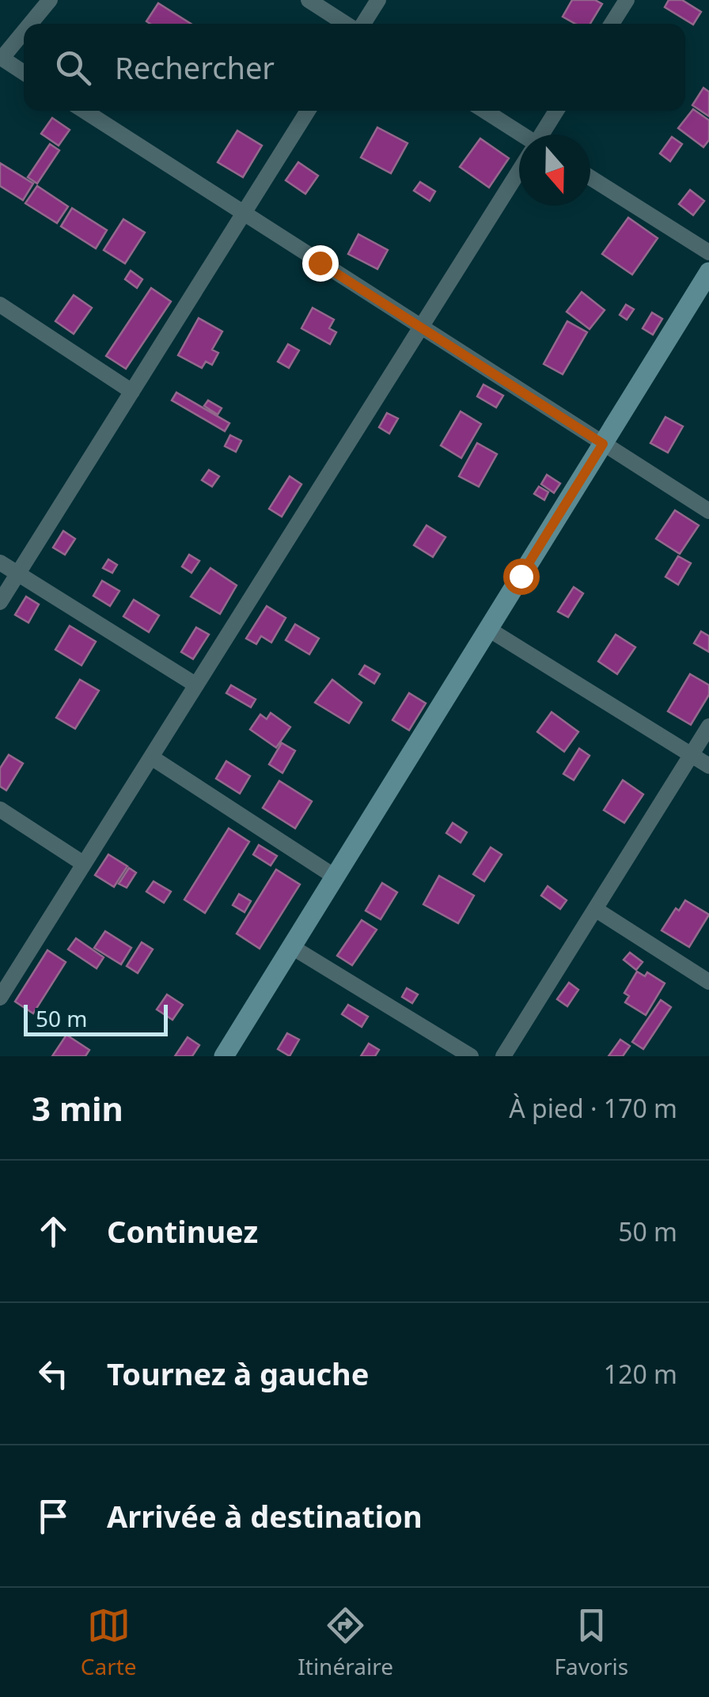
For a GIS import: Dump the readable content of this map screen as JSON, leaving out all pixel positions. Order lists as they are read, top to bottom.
{
  "scale_bar": "50 m",
  "north": "bottom",
  "page": {
    "search": "Rechercher",
    "scale": "50 m",
    "heading": ["3 min", "À pied · 170 m"],
    "list": [
      ["Continuez", "50 m"],
      ["Tournez à gauche", "120 m"],
      "Arrivée à destination"
    ],
    "nav": ["Carte", "Itinéraire", "Favoris"]
  }
}
